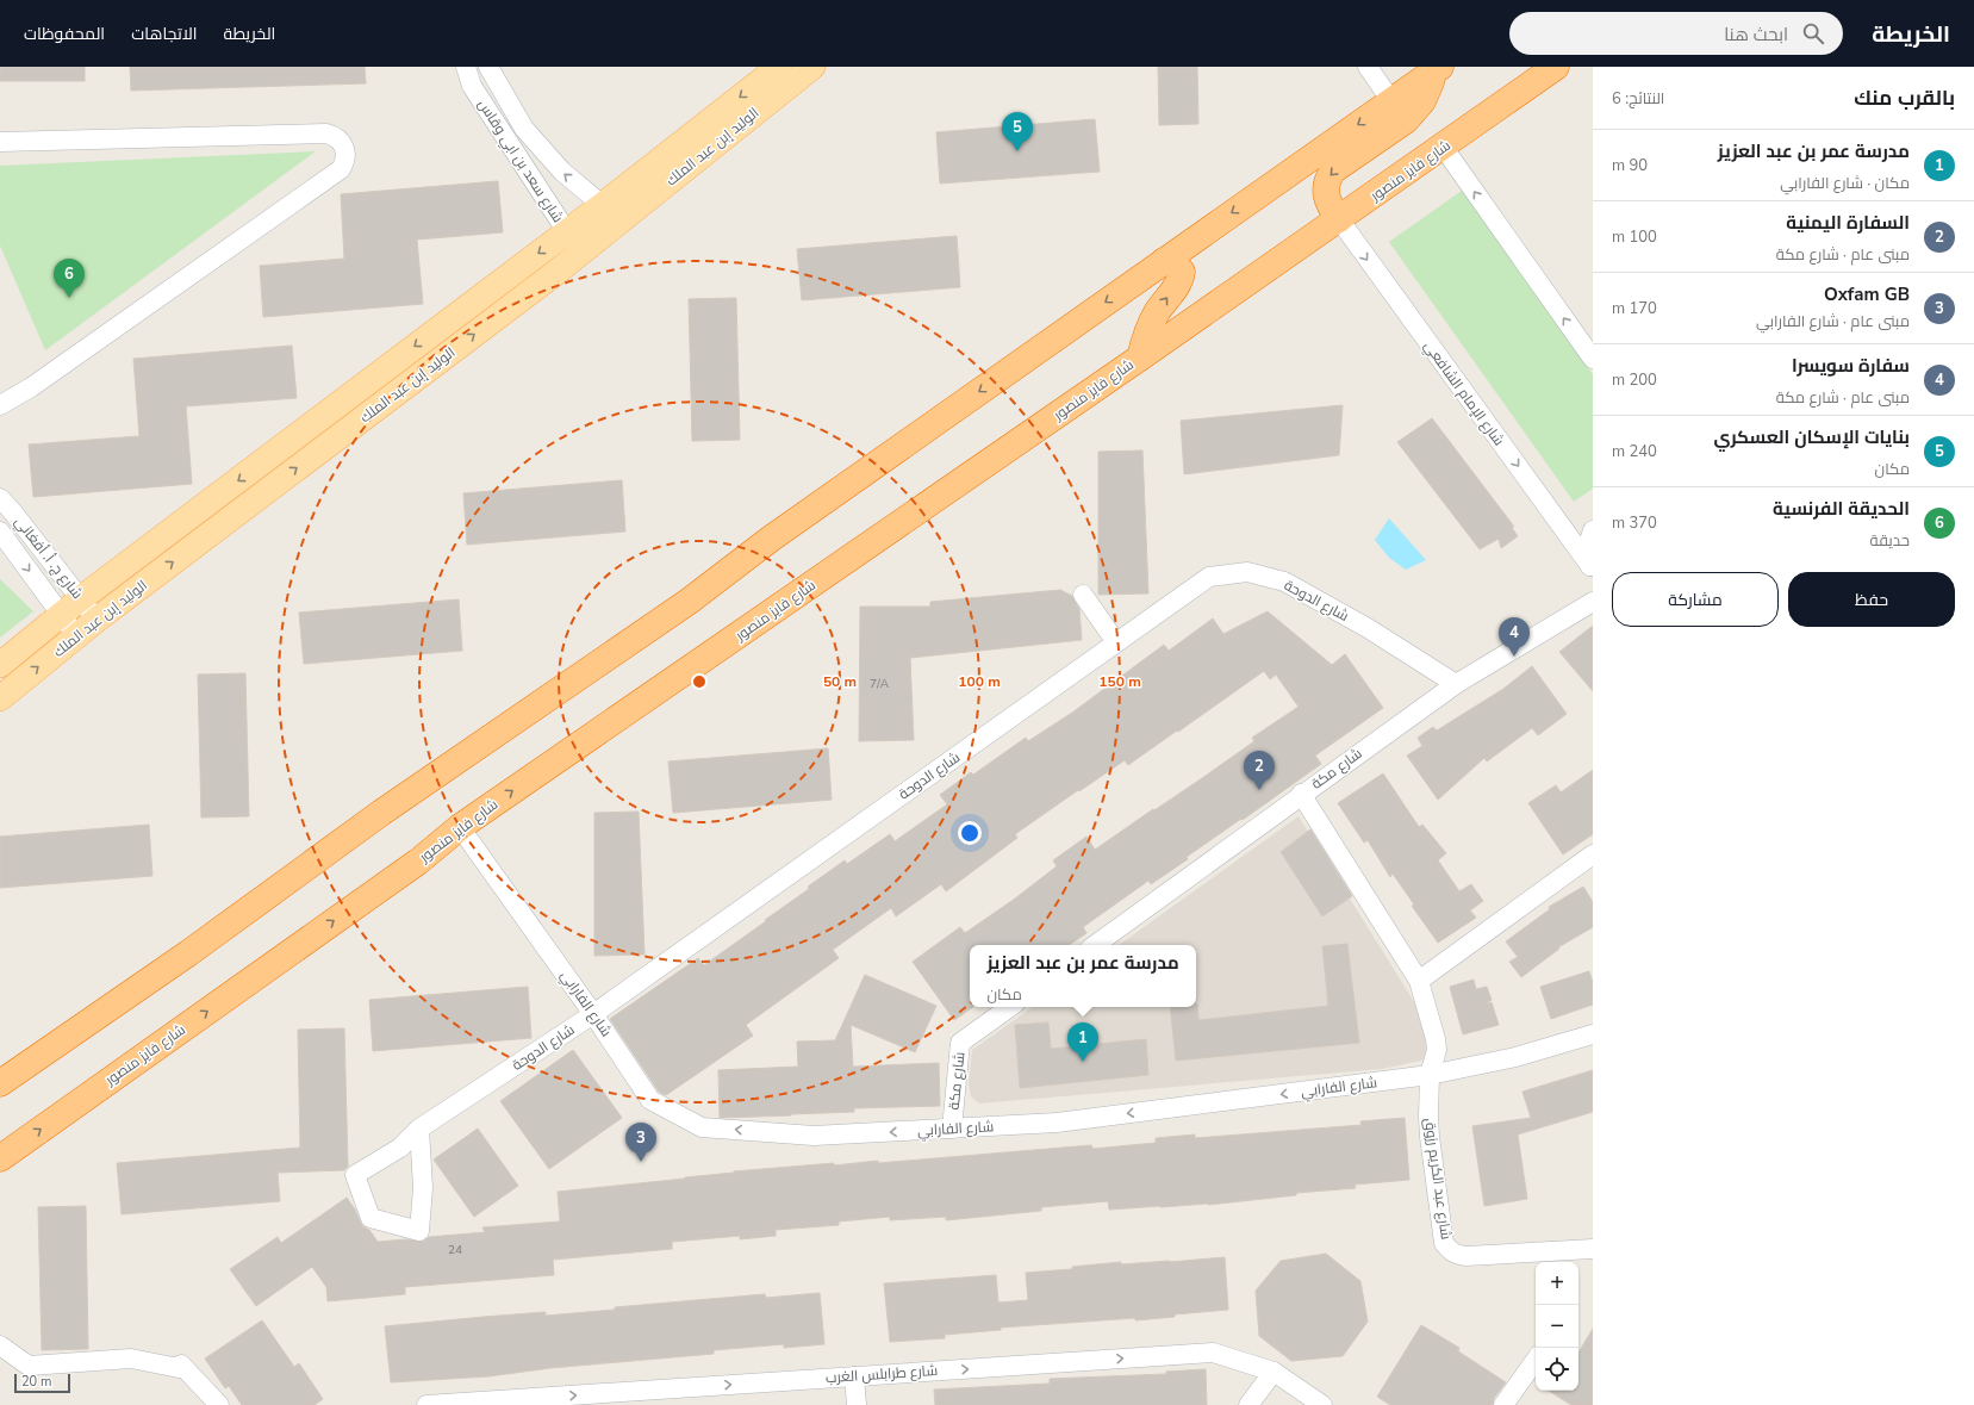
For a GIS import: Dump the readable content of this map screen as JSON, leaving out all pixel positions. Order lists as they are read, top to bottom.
{
  "streets": {
    "highway": ["شارع فايز منصور"],
    "main road": ["الوليد إبن عبد الملك"],
    "street": [
      "شارع سعد بن ابي وقاس",
      "شارع الإمام الشافعي",
      "شارع ج. أ. أفغاني",
      "شارع الدوحة",
      "شارع مكة",
      "شارع الفارابي",
      "شارع عبد الكريم رزوق",
      "شارع طرابلس الغرب"
    ]
  },
  "crossings": [
    ["الوليد إبن عبد الملك", "شارع سعد بن ابي وقاس"],
    ["الوليد إبن عبد الملك", "شارع ج. أ. أفغاني"],
    ["شارع فايز منصور", "شارع الإمام الشافعي"],
    ["شارع فايز منصور", "شارع الفارابي"],
    ["شارع الدوحة", "شارع مكة"],
    ["شارع الدوحة", "شارع الفارابي"],
    ["شارع مكة", "شارع الفارابي"],
    ["شارع مكة", "شارع عبد الكريم رزوق"],
    ["شارع الفارابي", "شارع عبد الكريم رزوق"]
  ],
  "one_way": ["شارع الفارابي", "شارع طرابلس الغرب"],
  "house_numbers": ["7/A", "24"],
  "scale_bar": "20 m",
  "page": {
    "header": "الخريطة",
    "search": "ابحث هنا",
    "nav": ["الخريطة", "الاتجاهات", "المحفوظات"],
    "heading": ["بالقرب منك", "النتائج: 6"],
    "pins": [
      "5",
      "6",
      "4",
      "2",
      "1",
      "3"
    ],
    "list": [
      {
        "mark": "1",
        "name": "مدرسة عمر بن عبد العزيز",
        "note": "مكان · شارع الفارابي",
        "value": "90 m"
      },
      {
        "mark": "2",
        "name": "السفارة اليمنية",
        "note": "مبنى عام · شارع مكة",
        "value": "100 m"
      },
      {
        "mark": "3",
        "name": "Oxfam GB",
        "note": "مبنى عام · شارع الفارابي",
        "value": "170 m"
      },
      {
        "mark": "4",
        "name": "سفارة سويسرا",
        "note": "مبنى عام · شارع مكة",
        "value": "200 m"
      },
      {
        "mark": "5",
        "name": "بنايات الإسكان العسكري",
        "note": "مكان",
        "value": "240 m"
      },
      {
        "mark": "6",
        "name": "الحديقة الفرنسية",
        "note": "حديقة",
        "value": "370 m"
      }
    ],
    "buttons": ["حفظ", "مشاركة"],
    "popup": ["مدرسة عمر بن عبد العزيز", "مكان"],
    "map_buttons": ["+", "−"],
    "scale": "20 m"
  },
  "rings": ["50 m", "100 m", "150 m"]
}
